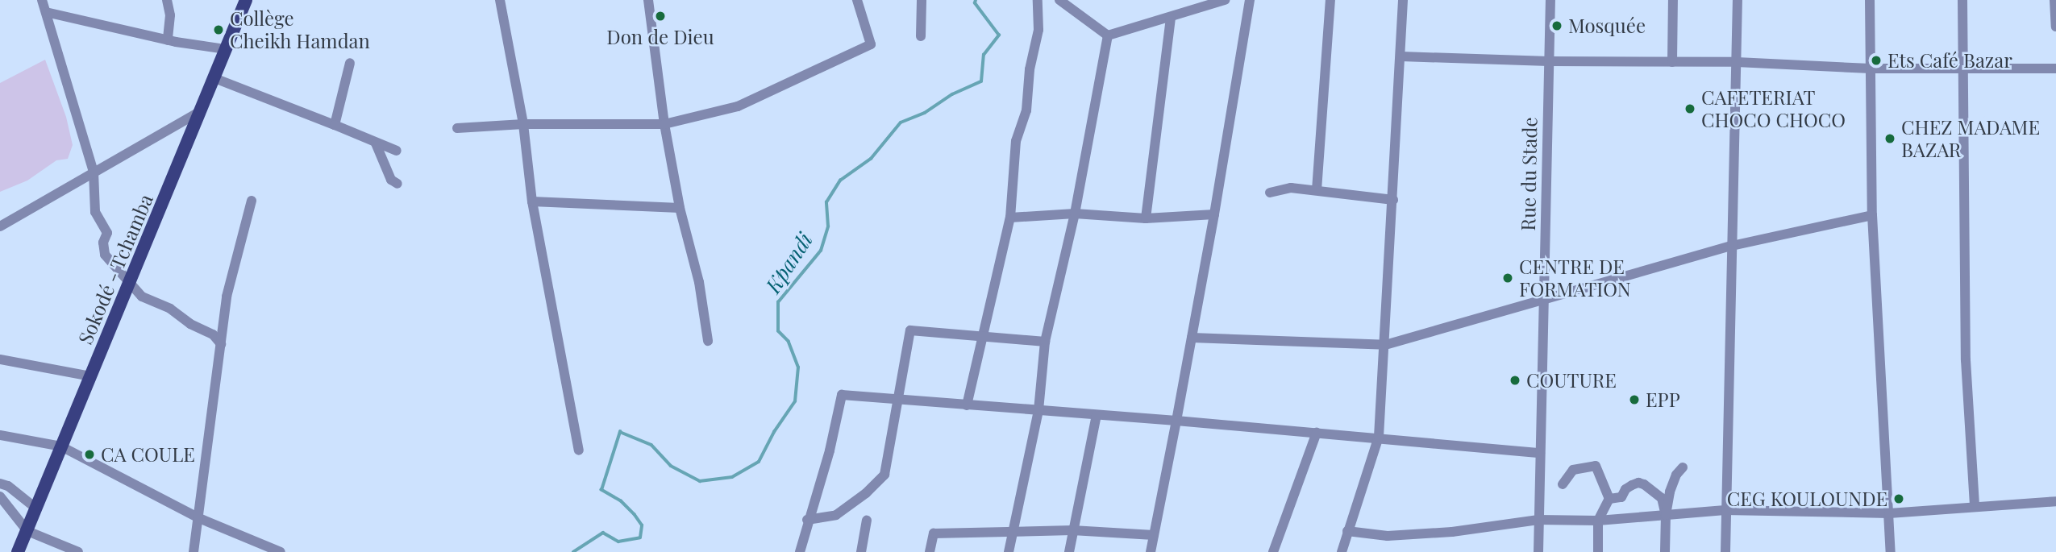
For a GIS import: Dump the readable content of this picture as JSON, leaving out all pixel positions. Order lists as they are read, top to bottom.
{
  "streets": {
    "main road": ["Sokodé - Tchamba"],
    "street": ["Rue du Stade"]
  },
  "water": ["Kpandi"],
  "places": [
    "Don de Dieu",
    "Mosquée",
    "Collège Cheikh Hamdan",
    "Ets Café Bazar",
    "CAFETERIAT CHOCO CHOCO",
    "CHEZ MADAME BAZAR",
    "CENTRE DE FORMATION",
    "COUTURE",
    "EPP",
    "CA COULE",
    "CEG KOULOUNDE"
  ]
}
